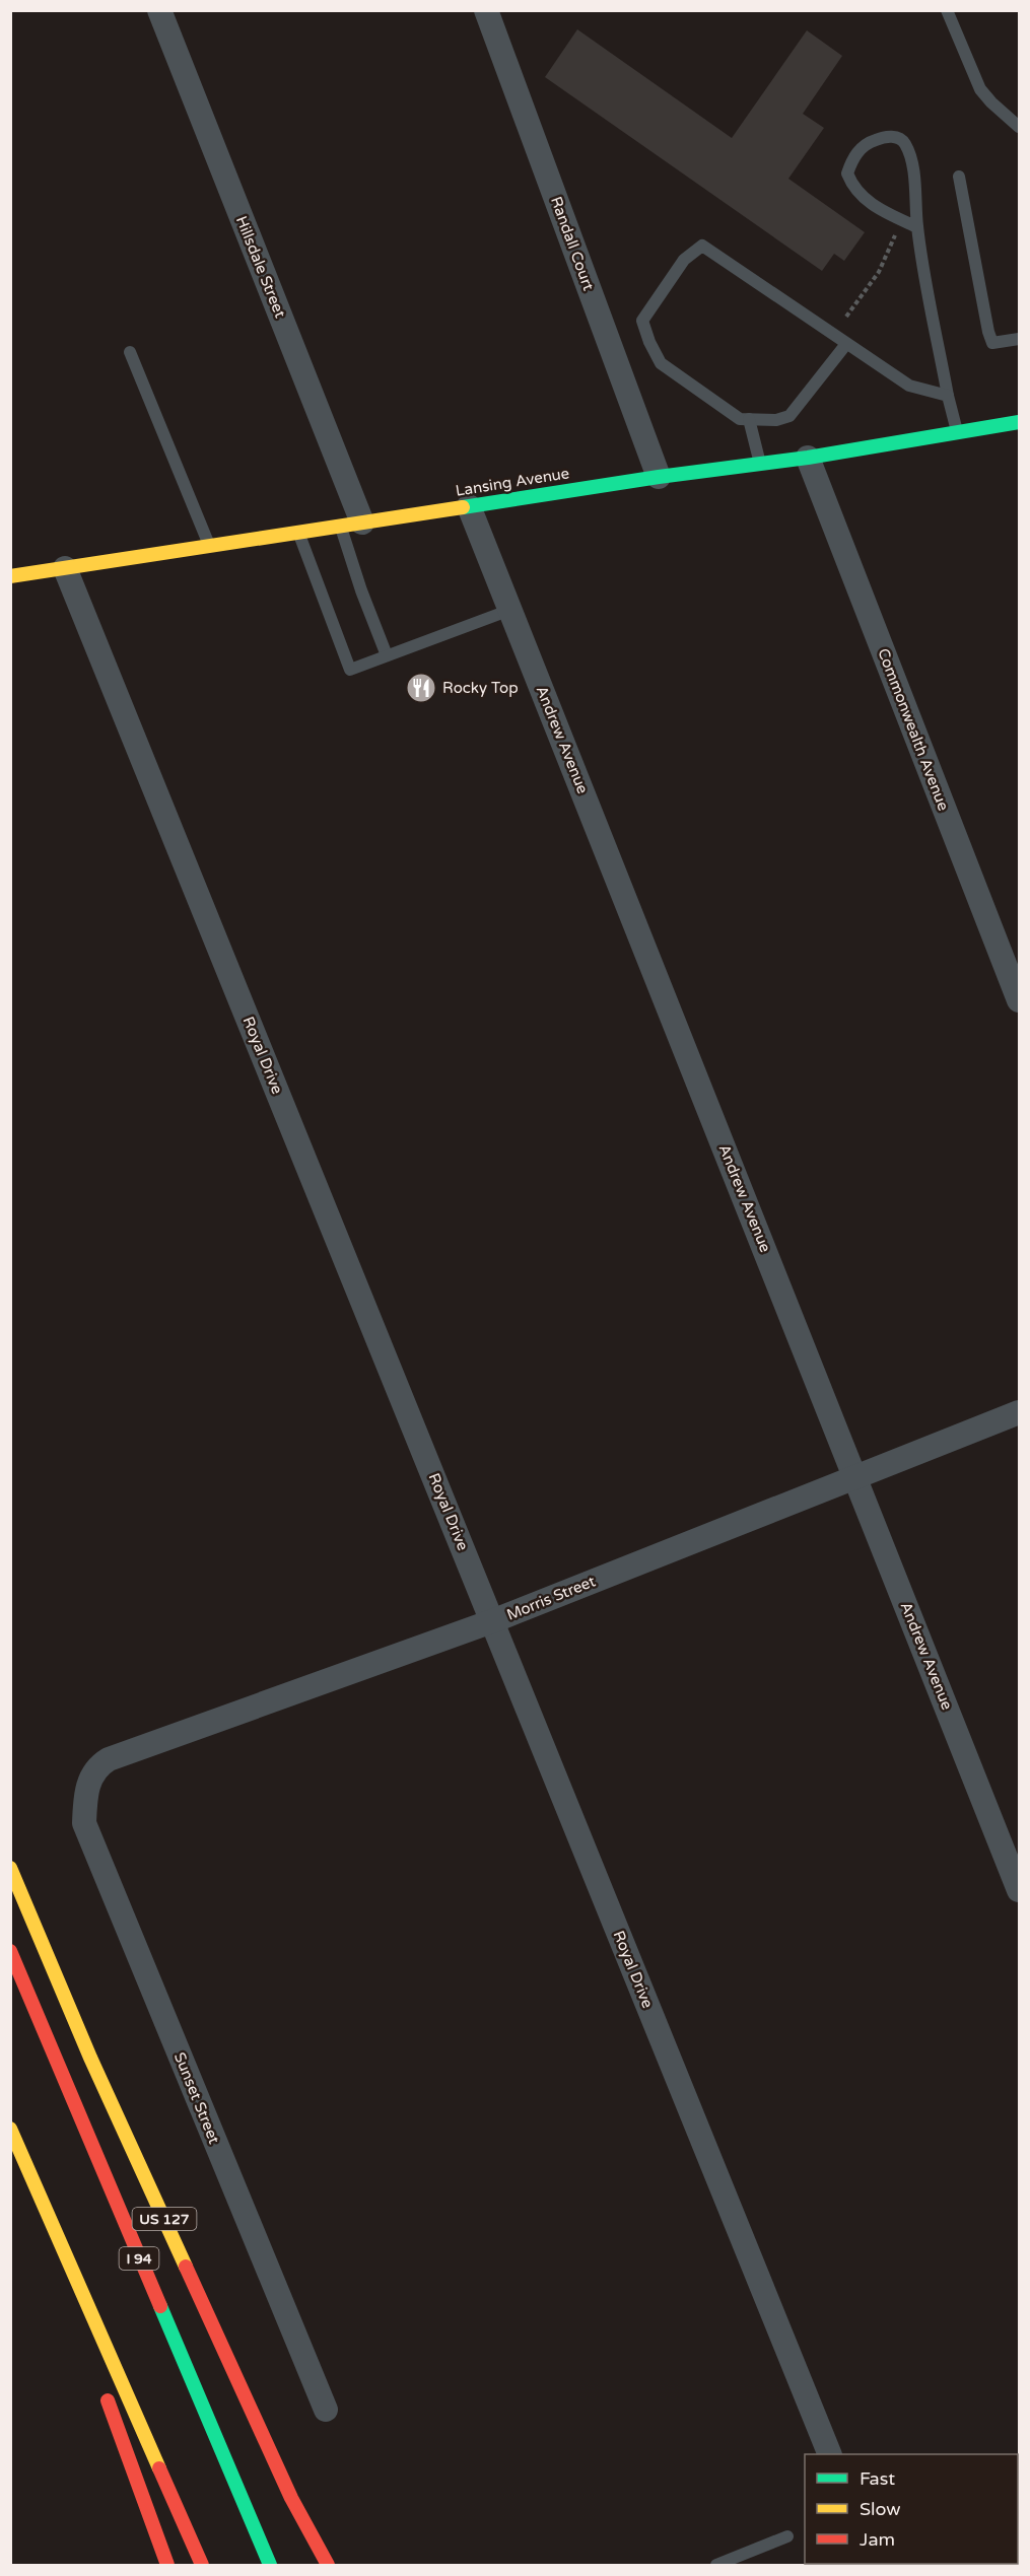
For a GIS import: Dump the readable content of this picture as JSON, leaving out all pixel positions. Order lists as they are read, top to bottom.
{
  "streets": {
    "main road": ["Lansing Avenue", "US 127", "I 94"],
    "street": [
      "Randall Court",
      "Hillsdale Street",
      "Commonwealth Avenue",
      "Andrew Avenue",
      "Royal Drive",
      "Morris Street",
      "Sunset Street"
    ]
  },
  "crossings": [
    ["Randall Court", "Lansing Avenue"],
    ["Hillsdale Street", "Lansing Avenue"],
    ["Lansing Avenue", "Commonwealth Avenue"],
    ["Lansing Avenue", "Andrew Avenue"],
    ["Lansing Avenue", "Royal Drive"],
    ["Andrew Avenue", "Morris Street"],
    ["Royal Drive", "Morris Street"],
    ["Morris Street", "Sunset Street"]
  ],
  "places": {
    "restaurant": ["Rocky Top"]
  },
  "legend": ["Fast", "Slow", "Jam"]
}
